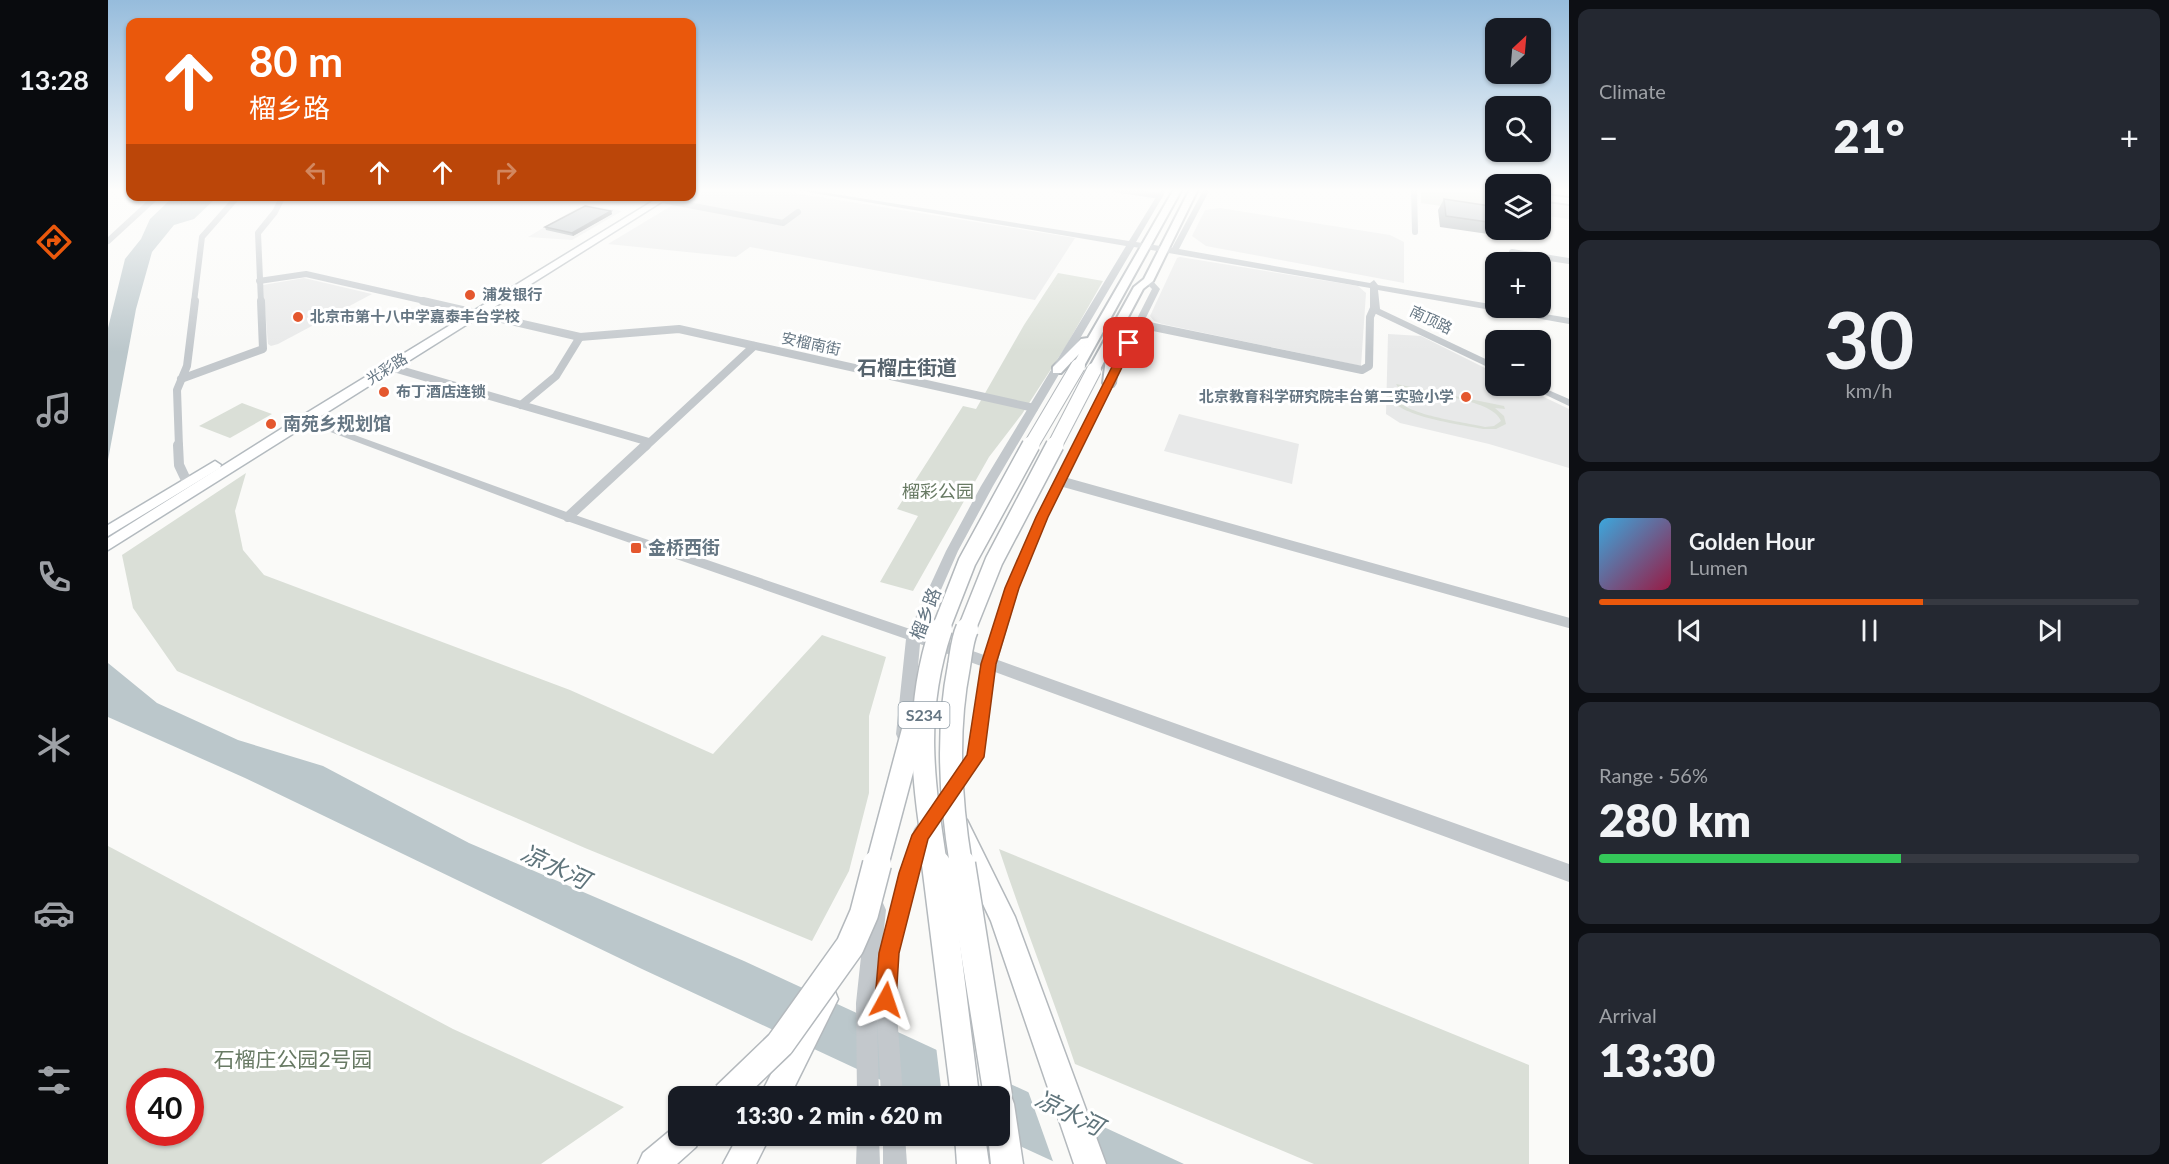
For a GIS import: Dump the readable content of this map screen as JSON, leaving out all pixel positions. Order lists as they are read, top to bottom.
{
  "streets": {
    "highway": ["榴乡路", "S234"],
    "main road": ["光彩路"],
    "street": ["南顶路", "安榴南街"]
  },
  "crossings": [
    ["安榴南街", "光彩路"],
    ["安榴南街", "榴乡路"]
  ],
  "districts": ["石榴庄街道"],
  "water": ["凉水河"],
  "parks": ["榴彩公园", "石榴庄公园2号园"],
  "places": {
    "other": [
      "浦发银行",
      "北京市第十八中学嘉泰丰台学校",
      "布丁酒店连锁",
      "北京教育科学研究院丰台第二实验小学",
      "南苑乡规划馆"
    ],
    "transit": ["金桥西街"]
  },
  "north": "top right",
  "page": {
    "tabs": "13:28",
    "tile": [
      "Climate",
      ["30", "km/h"],
      ["Range · 56%", "280 km"],
      ["Arrival", "13:30"]
    ],
    "map_buttons": ["+", "−"],
    "turn": ["80 m", "榴乡路"],
    "heat": ["−", "21°", "+"],
    "song": ["Golden Hour", "Lumen"],
    "limit": "40",
    "trip": "13:30 · 2 min · 620 m"
  }
}
